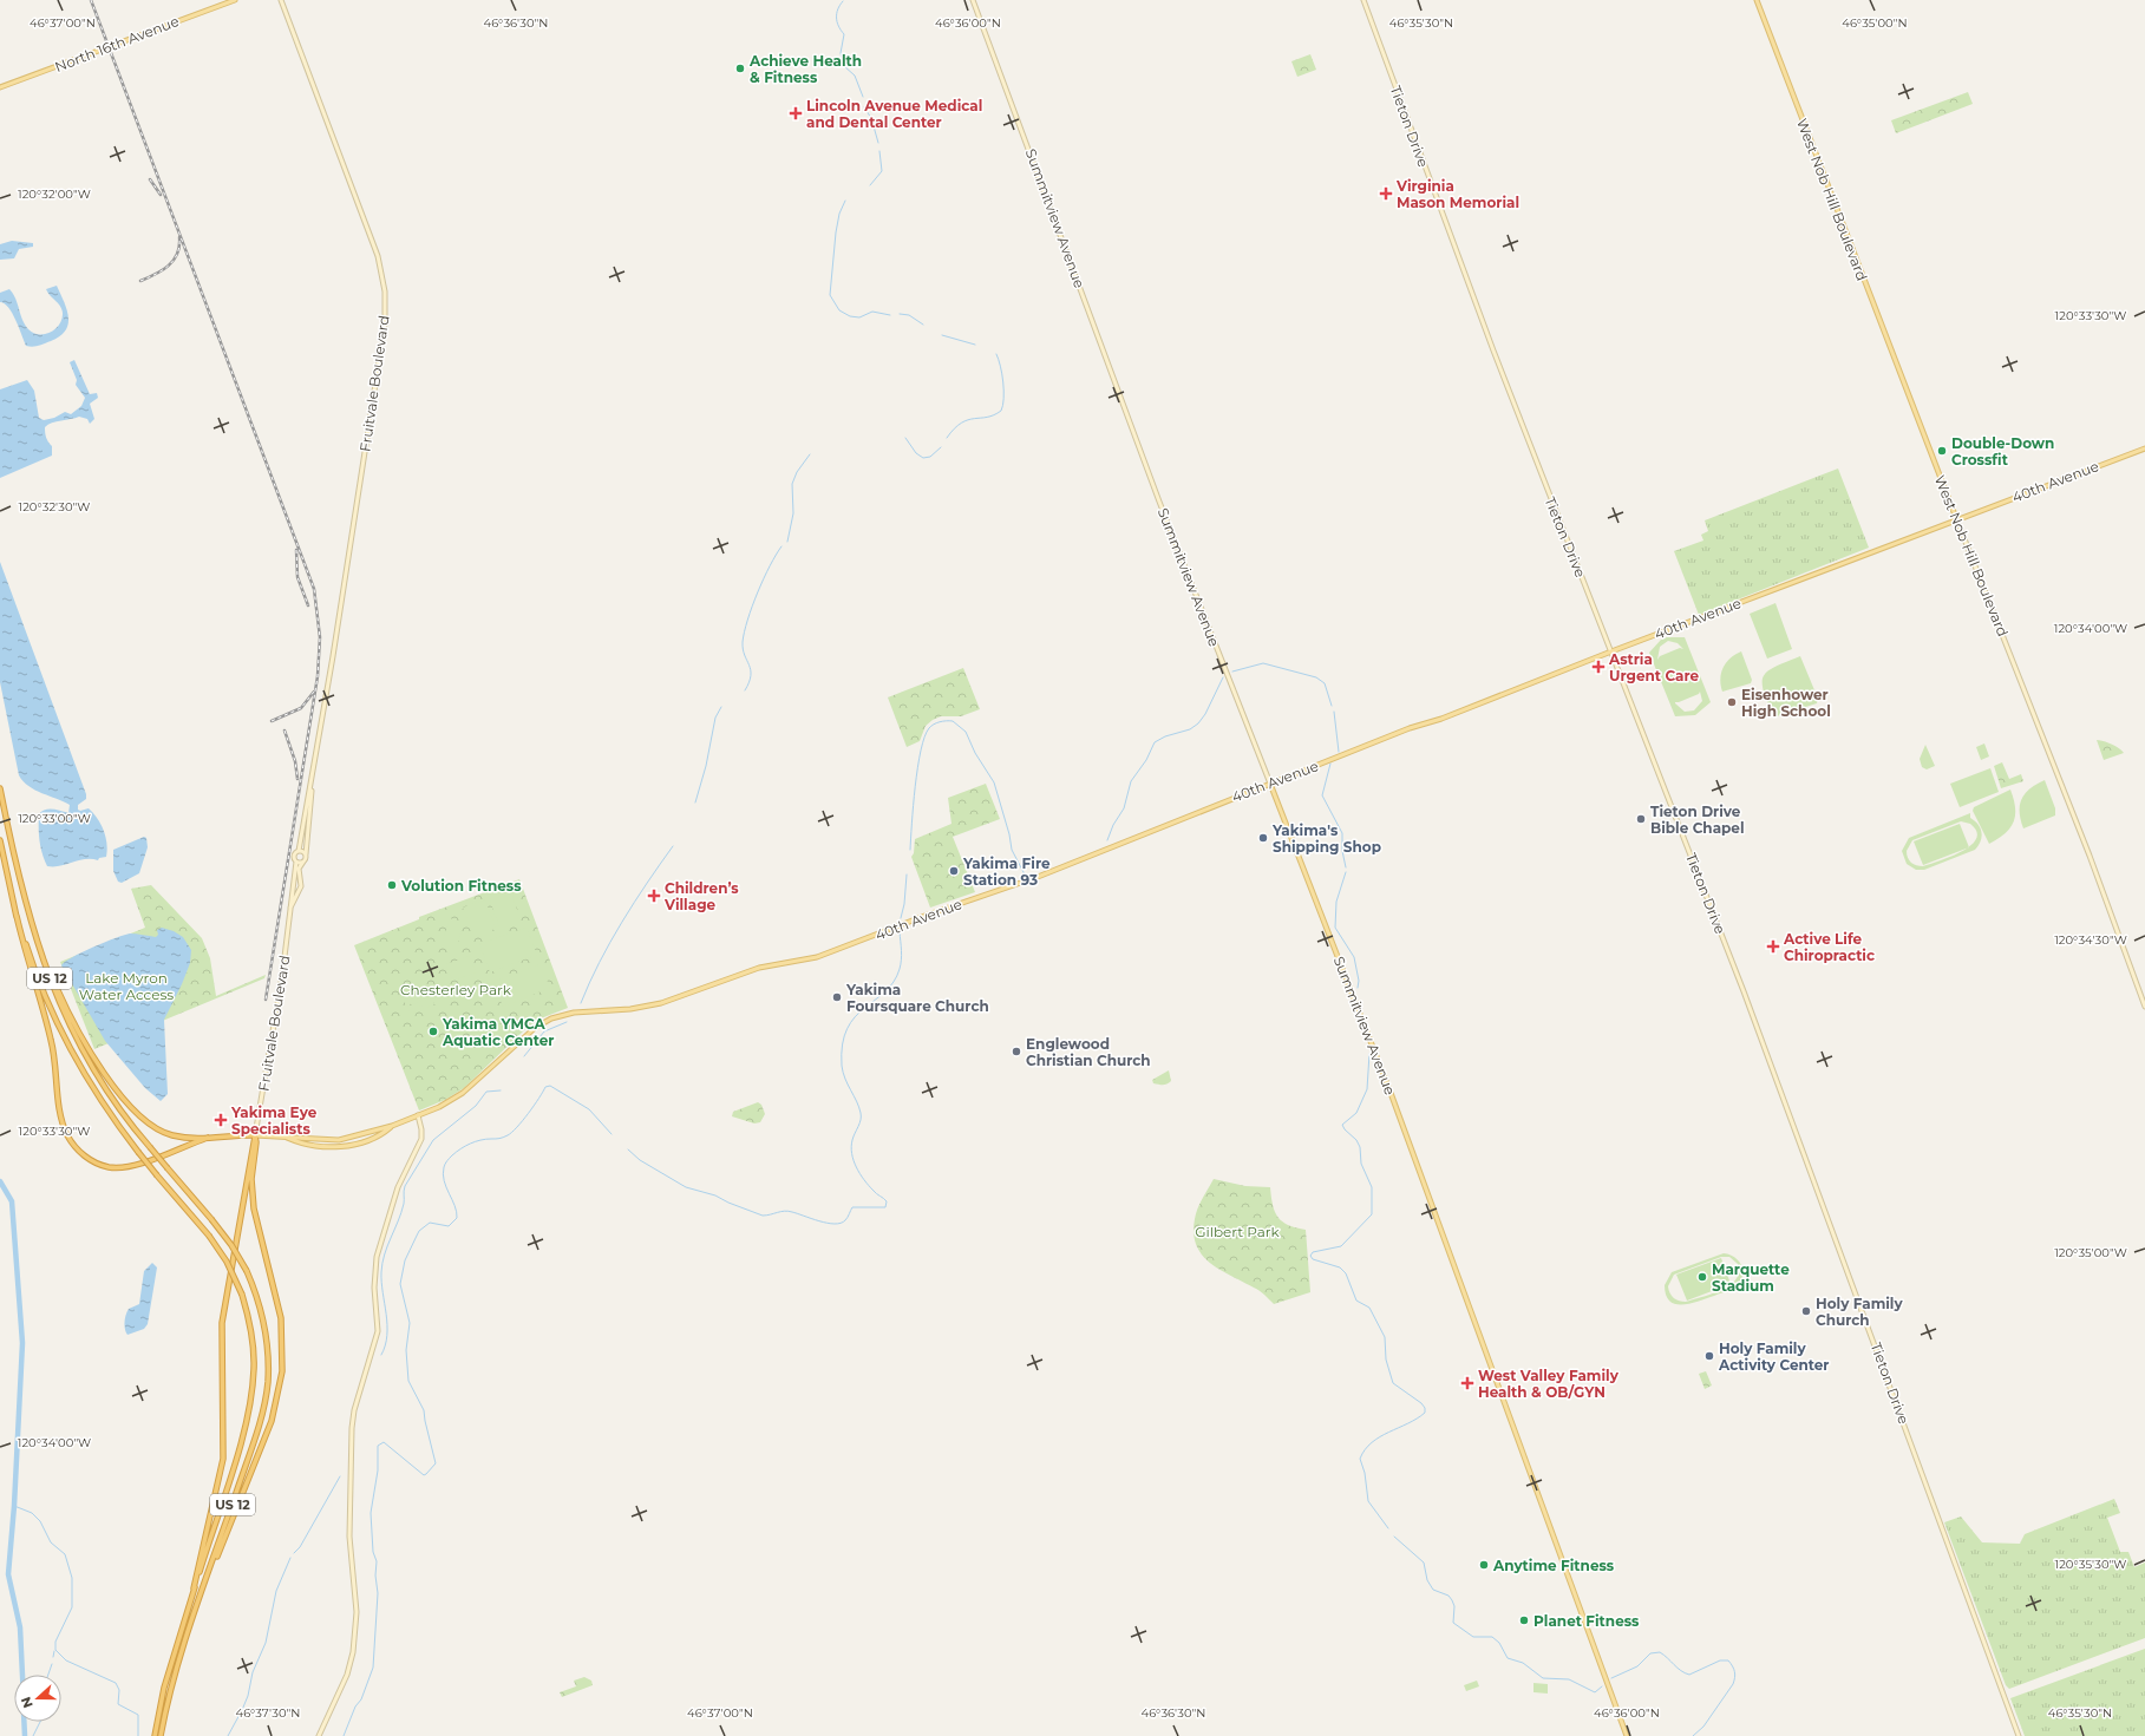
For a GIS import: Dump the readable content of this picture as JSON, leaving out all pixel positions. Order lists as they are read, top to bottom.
{
  "streets": {
    "highway": ["US 12"],
    "main road": [
      "North 16th Avenue",
      "Tieton Drive",
      "West Nob Hill Boulevard",
      "Summitview Avenue",
      "Fruitvale Boulevard",
      "40th Avenue"
    ]
  },
  "crossings": [
    ["Tieton Drive", "40th Avenue"],
    ["West Nob Hill Boulevard", "40th Avenue"],
    ["Summitview Avenue", "40th Avenue"]
  ],
  "parks": ["Lake Myron Water Access", "Chesterley Park", "Gilbert Park"],
  "places": {
    "other": [
      "Achieve Health & Fitness",
      "Double-Down Crossfit",
      "Eisenhower High School",
      "Tieton Drive Bible Chapel",
      "Yakima's Shipping Shop",
      "Yakima Fire Station 93",
      "Volution Fitness",
      "Yakima Foursquare Church",
      "Yakima YMCA Aquatic Center",
      "Englewood Christian Church",
      "Marquette Stadium",
      "Holy Family Church",
      "Holy Family Activity Center",
      "Anytime Fitness",
      "Planet Fitness"
    ],
    "health": [
      "Lincoln Avenue Medical and Dental Center",
      "Virginia Mason Memorial",
      "Astria Urgent Care",
      "Children’s Village",
      "Active Life Chiropractic",
      "Yakima Eye Specialists",
      "West Valley Family Health & OB/GYN"
    ]
  },
  "north": "left",
  "coordinates": [
    "46°35'00\"N",
    "46°37'00\"N",
    "46°36'30\"N",
    "46°36'00\"N",
    "46°35'30\"N",
    "120°32'00\"W",
    "120°33'30\"W",
    "120°32'30\"W",
    "120°34'00\"W",
    "120°33'00\"W",
    "120°34'30\"W",
    "120°35'00\"W",
    "120°35'30\"W",
    "46°37'30\"N"
  ]
}
